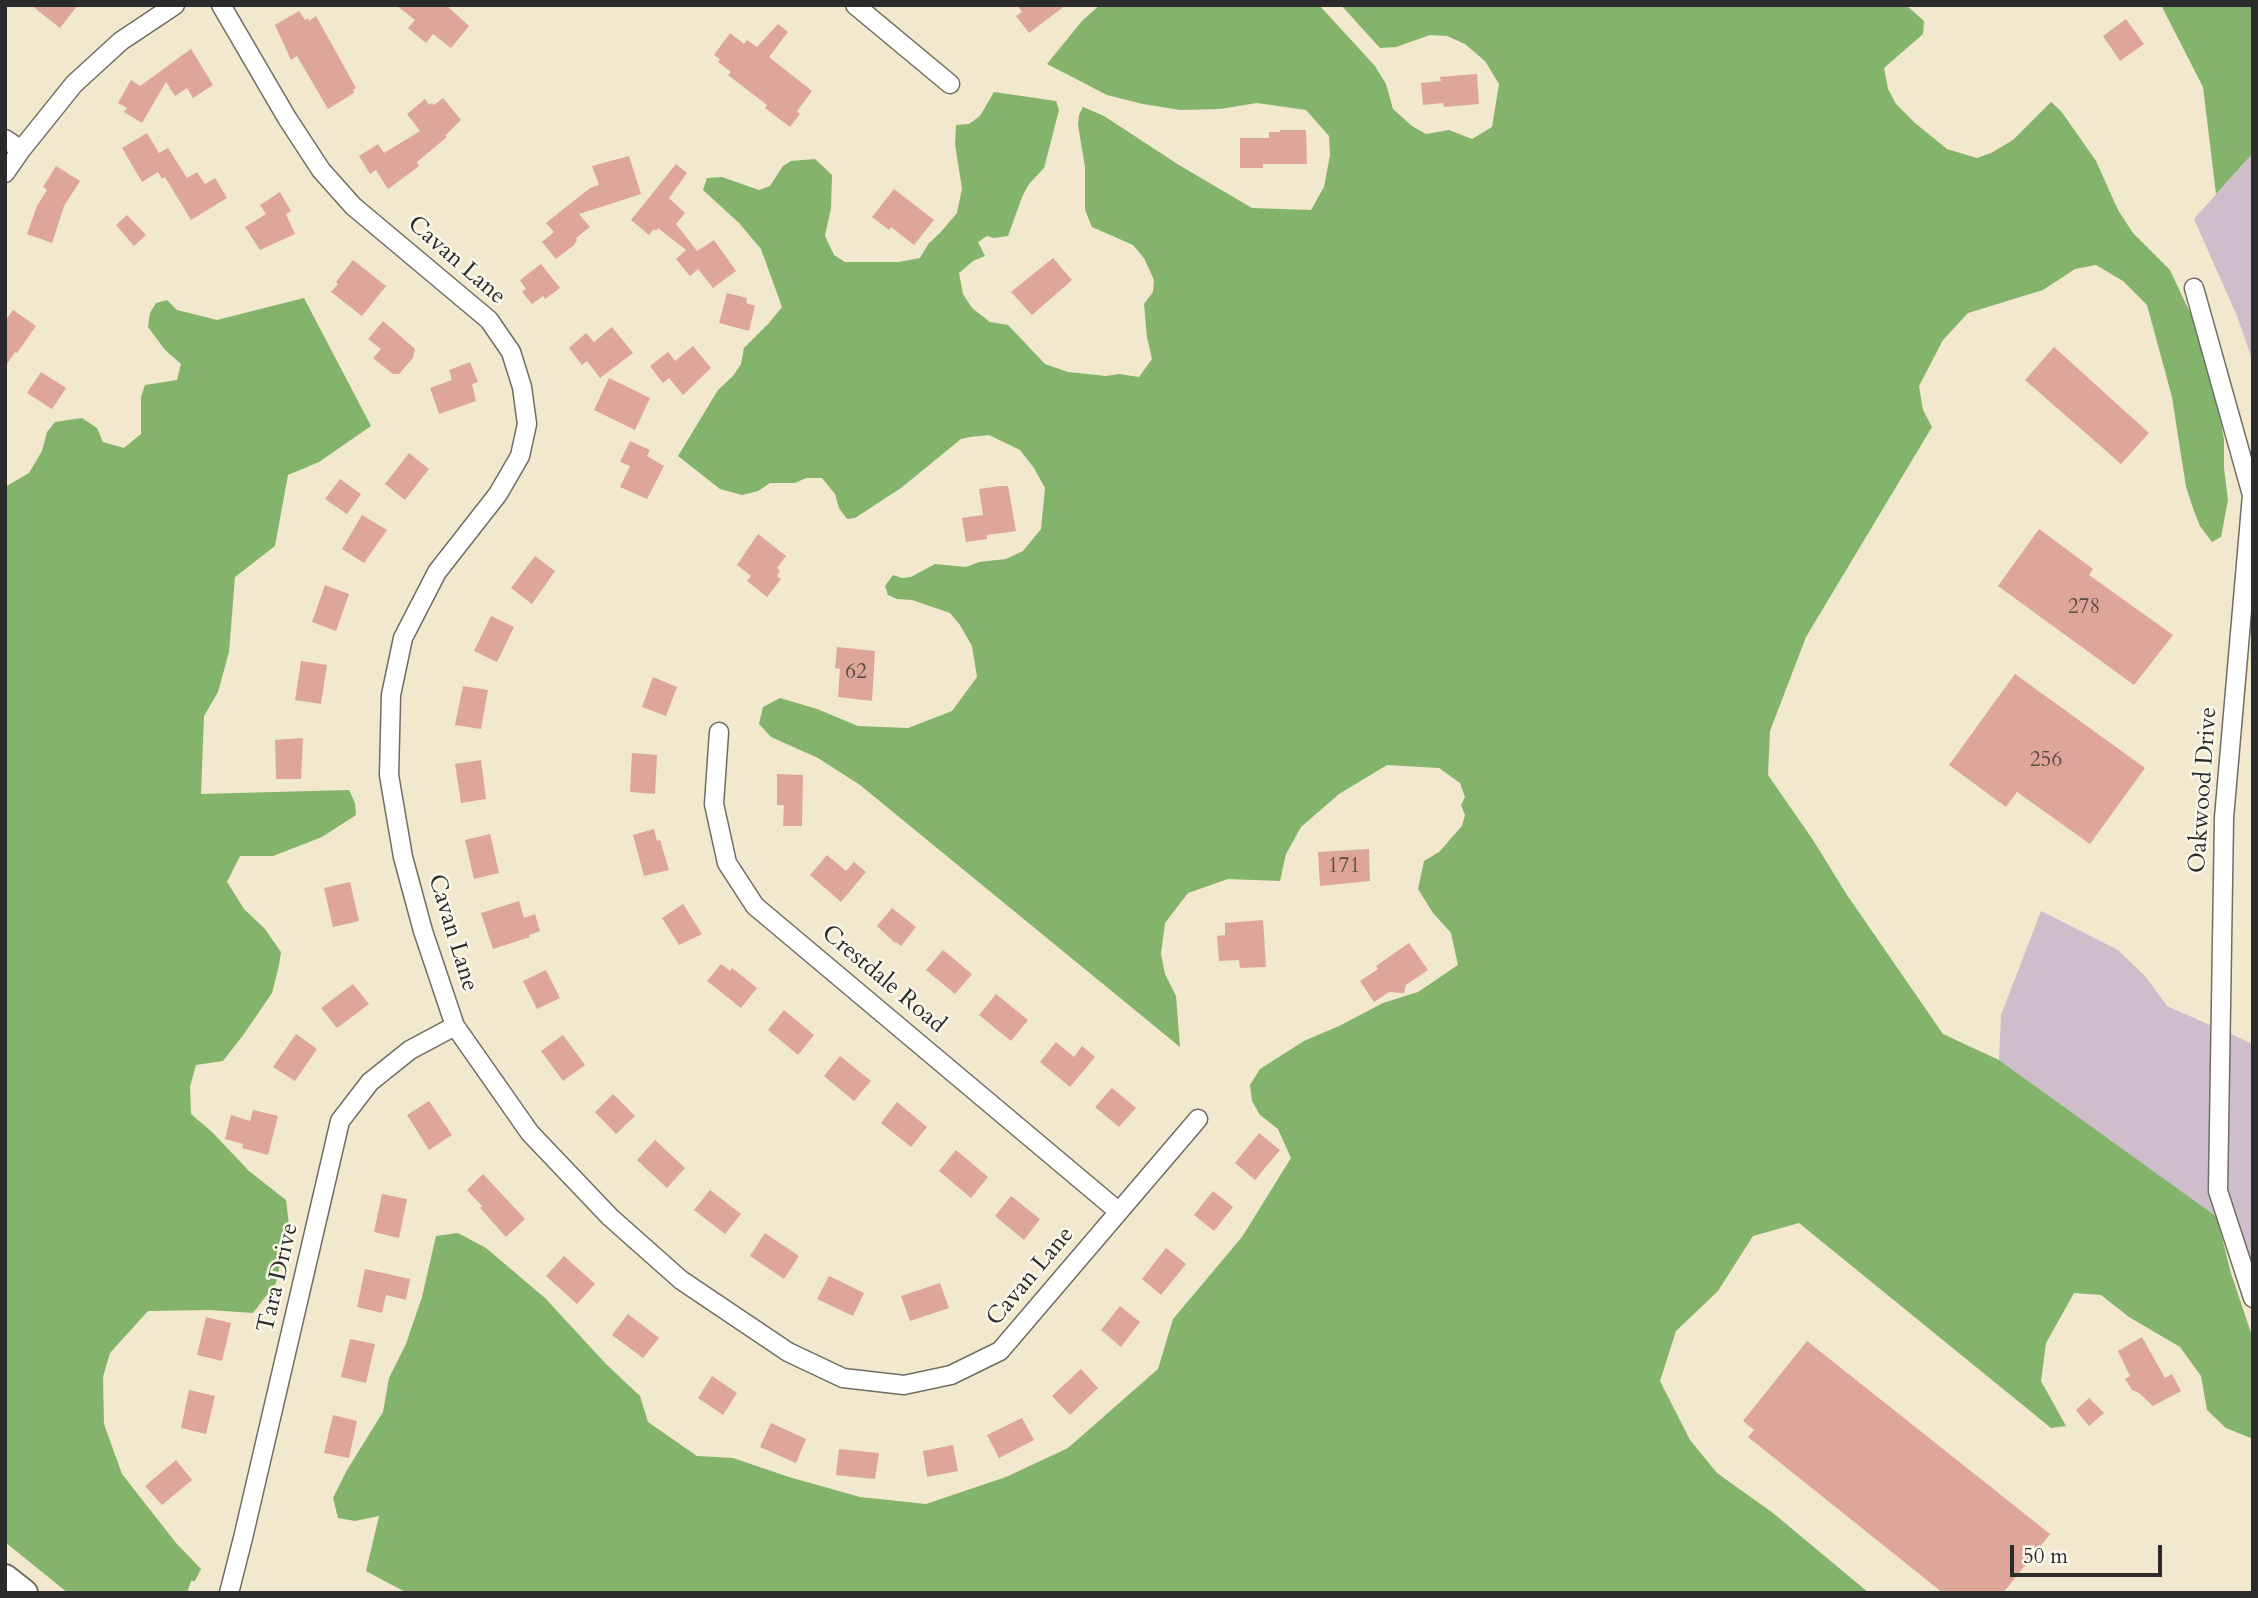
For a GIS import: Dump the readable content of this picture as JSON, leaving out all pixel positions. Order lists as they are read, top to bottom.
{
  "streets": {
    "street": [
      "Cavan Lane",
      "Oakwood Drive",
      "Crestdale Road",
      "Tara Drive"
    ]
  },
  "crossings": [
    ["Cavan Lane", "Crestdale Road"],
    ["Cavan Lane", "Tara Drive"]
  ],
  "house_numbers": [
    "278",
    "62",
    "256",
    "171"
  ],
  "scale_bar": "50 m"
}
